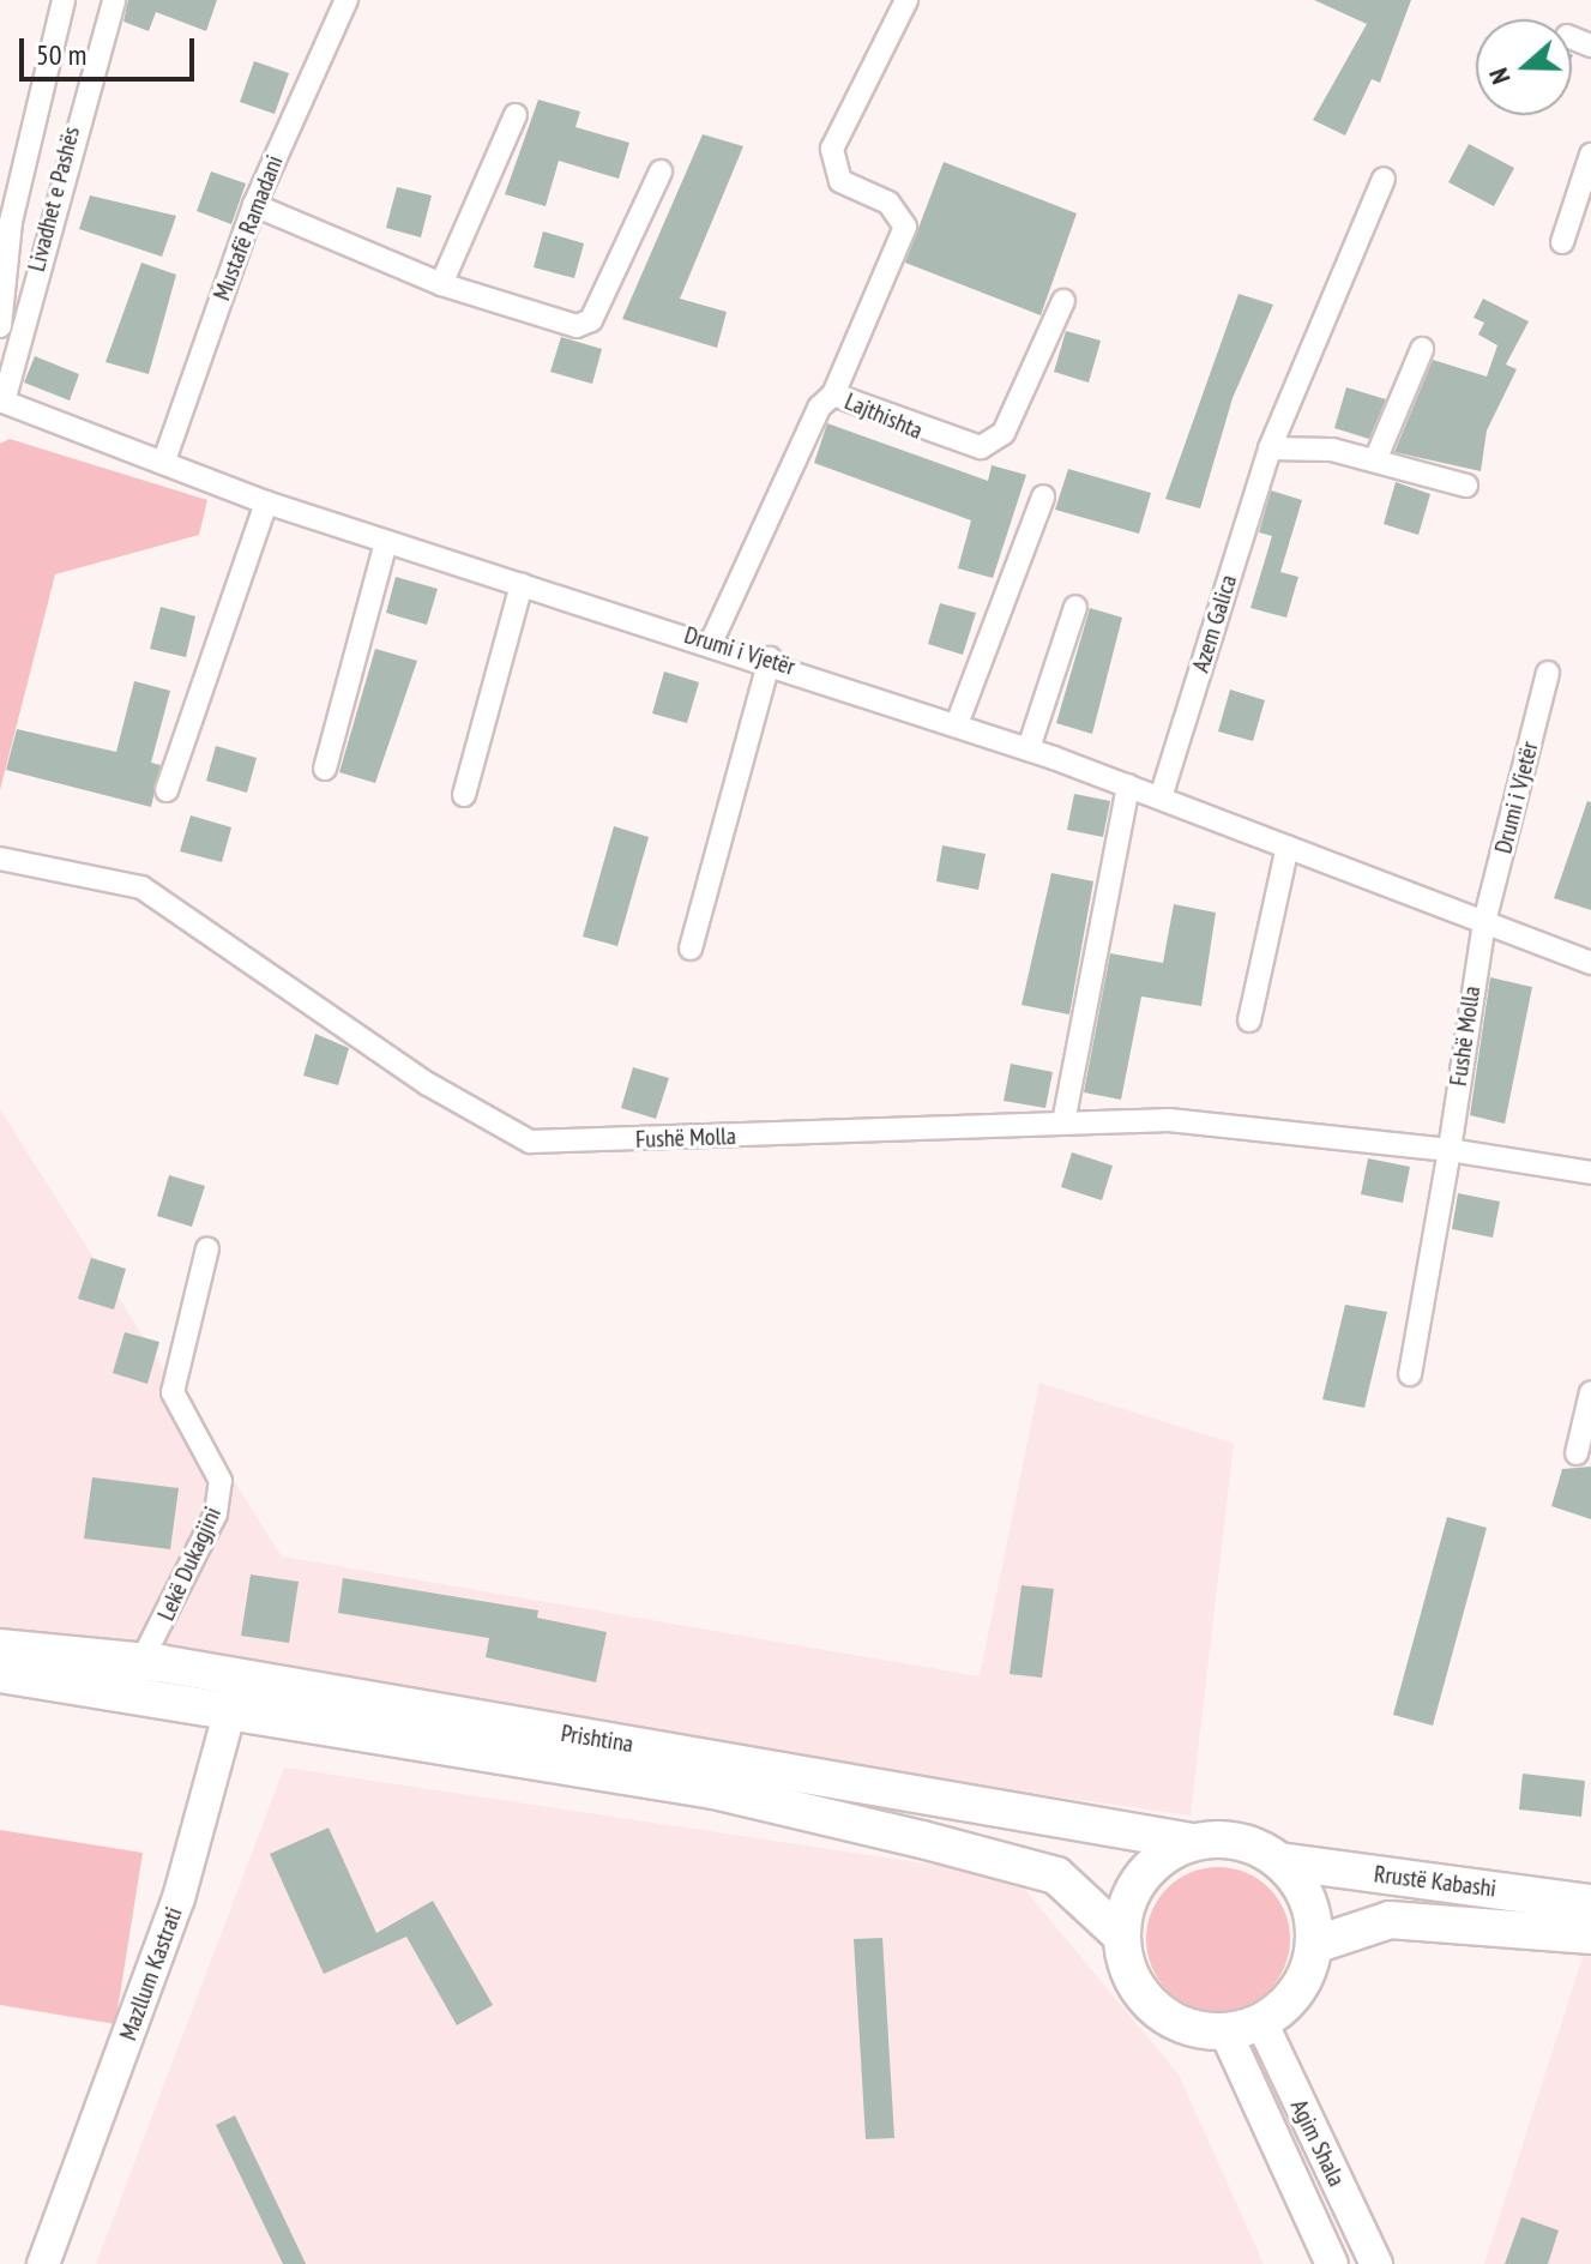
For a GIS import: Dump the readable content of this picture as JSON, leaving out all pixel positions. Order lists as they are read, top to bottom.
{
  "streets": {
    "main road": [
      "Prishtina",
      "Rrustë Kabashi",
      "Mazllum Kastrati",
      "Agim Shala"
    ],
    "street": [
      "Livadhet e Pashës",
      "Mustafë Ramadani",
      "Lajthishta",
      "Azem Galica",
      "Drumi i Vjetër",
      "Fushë Molla",
      "Lekë Dukagjini"
    ]
  },
  "crossings": [
    ["Livadhet e Pashës", "Drumi i Vjetër"],
    ["Mustafë Ramadani", "Drumi i Vjetër"],
    ["Lajthishta", "Drumi i Vjetër"],
    ["Azem Galica", "Drumi i Vjetër"],
    ["Drumi i Vjetër", "Fushë Molla"],
    ["Lekë Dukagjini", "Prishtina"],
    ["Prishtina", "Rrustë Kabashi"],
    ["Prishtina", "Mazllum Kastrati"],
    ["Prishtina", "Agim Shala"],
    ["Rrustë Kabashi", "Agim Shala"]
  ],
  "scale_bar": "50 m",
  "north": "left"
}
